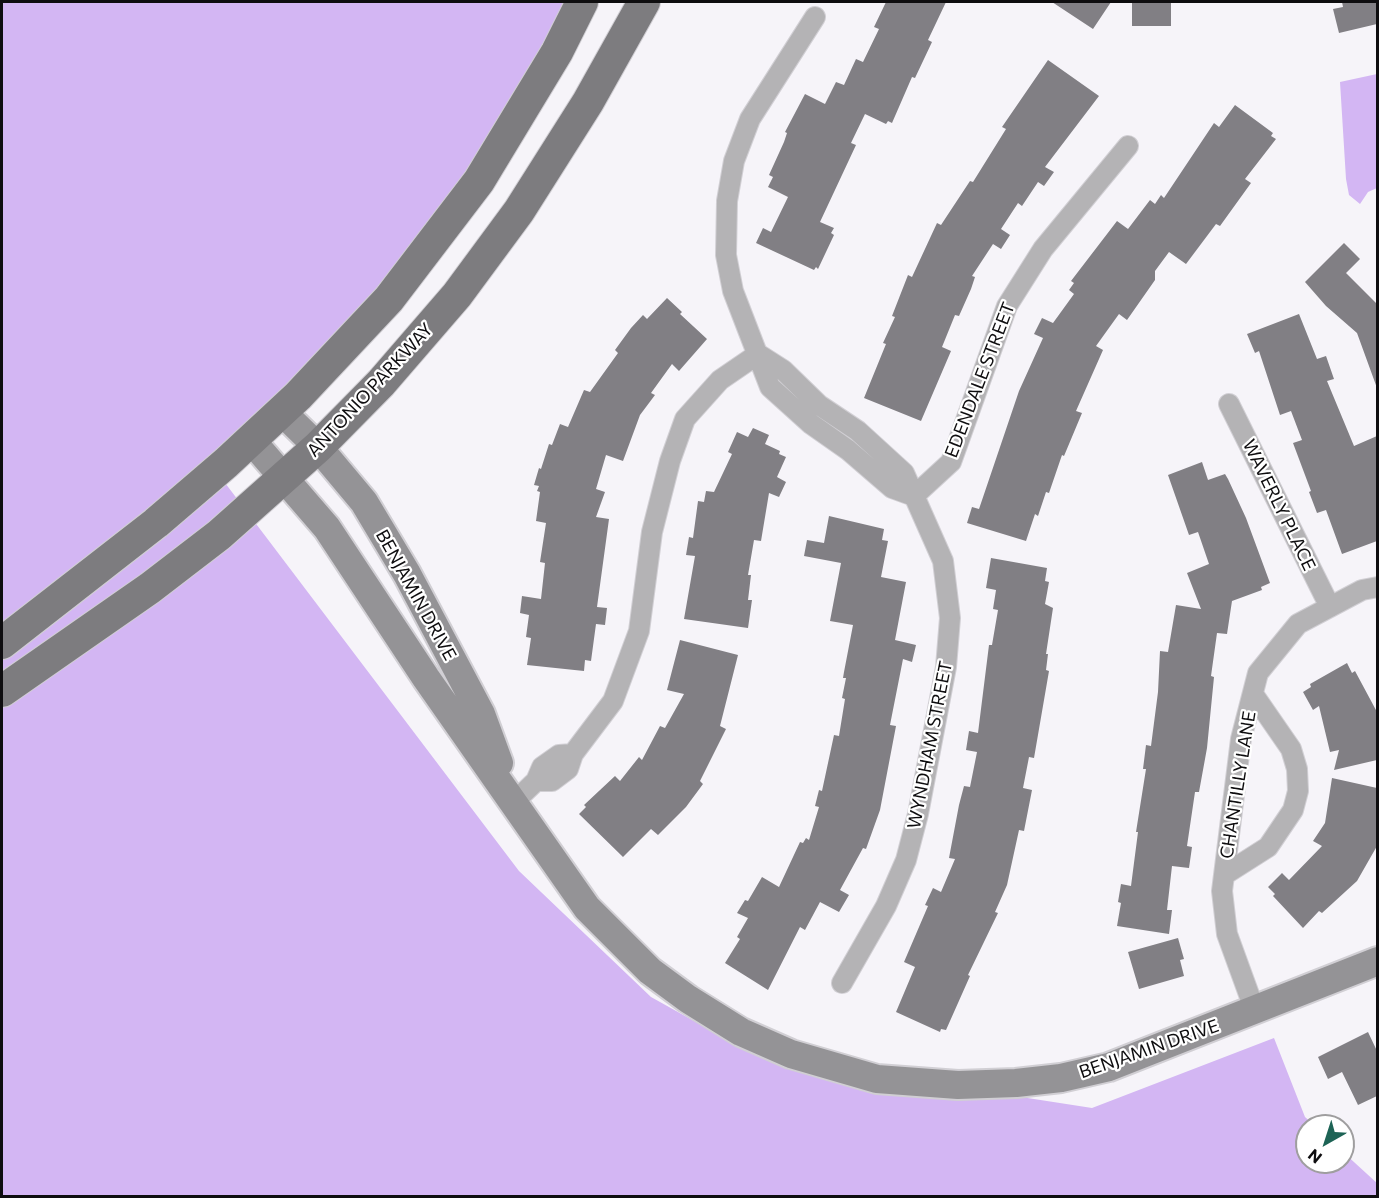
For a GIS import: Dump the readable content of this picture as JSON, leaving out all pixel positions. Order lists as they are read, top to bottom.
{
  "streets": {
    "main road": ["ANTONIO PARKWAY", "BENJAMIN DRIVE"],
    "street": [
      "EDENDALE STREET",
      "WAVERLY PLACE",
      "WYNDHAM STREET",
      "CHANTILLY LANE"
    ]
  },
  "crossings": [
    ["EDENDALE STREET", "WYNDHAM STREET"],
    ["ANTONIO PARKWAY", "BENJAMIN DRIVE"],
    ["WAVERLY PLACE", "CHANTILLY LANE"],
    ["BENJAMIN DRIVE", "CHANTILLY LANE"]
  ],
  "north": "bottom left"
}
